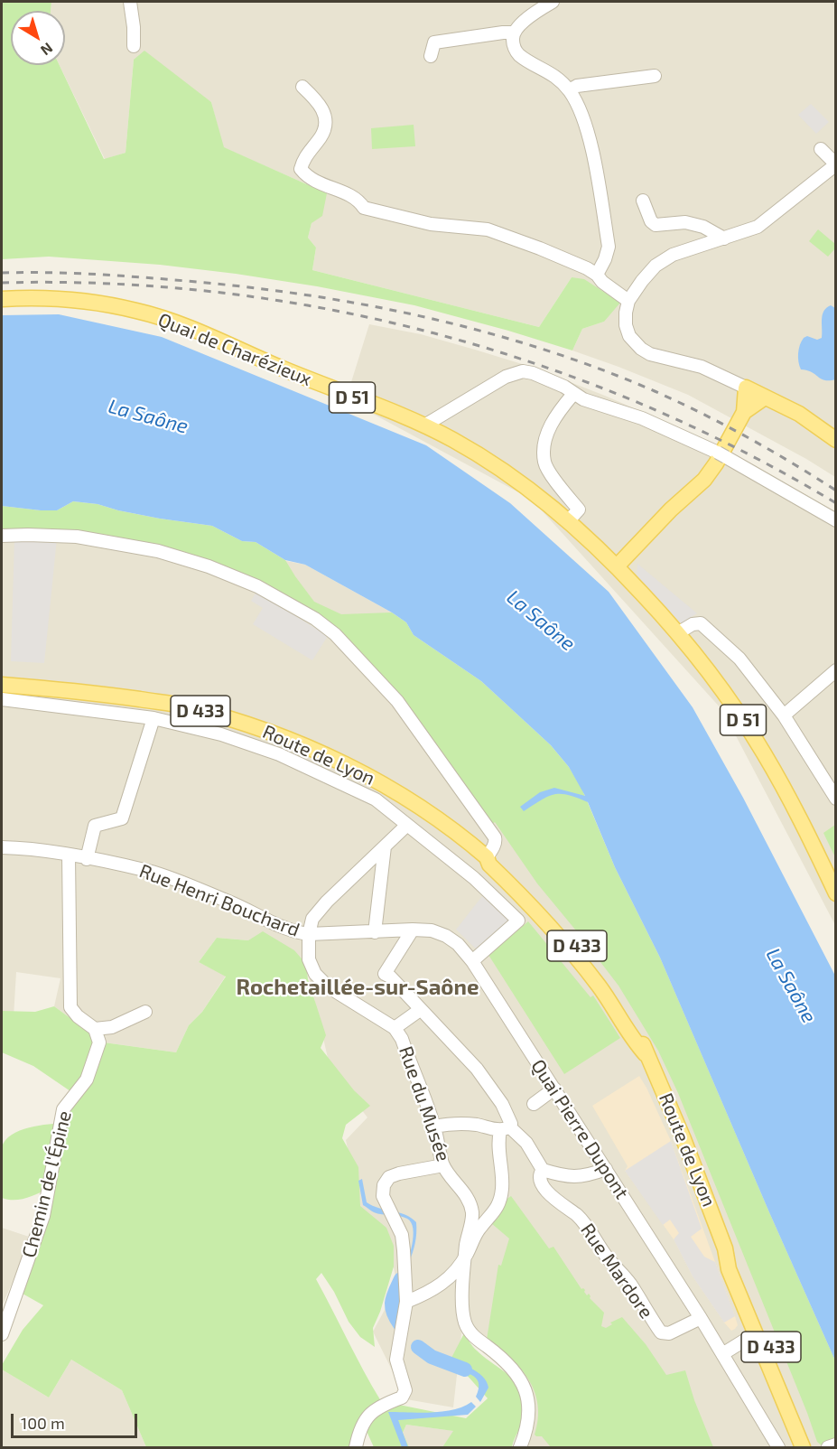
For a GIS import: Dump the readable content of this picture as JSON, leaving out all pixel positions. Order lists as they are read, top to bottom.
{
  "streets": {
    "main road": [
      "Quai de Charézieux",
      "D 51",
      "D 433",
      "Route de Lyon"
    ],
    "street": [
      "Rue Henri Bouchard",
      "Rue du Musée",
      "Quai Pierre Dupont",
      "Chemin de l'Épine",
      "Rue Mardore"
    ]
  },
  "crossings": [
    ["Quai de Charézieux", "D 51"],
    ["Rue Henri Bouchard", "Rue du Musée"],
    ["Rue Henri Bouchard", "Quai Pierre Dupont"],
    ["Rue du Musée", "Quai Pierre Dupont"],
    ["Quai Pierre Dupont", "Rue Mardore"]
  ],
  "districts": ["Rochetaillée-sur-Saône"],
  "water": ["La Saône"],
  "scale_bar": "100 m",
  "north": "bottom right"
}
